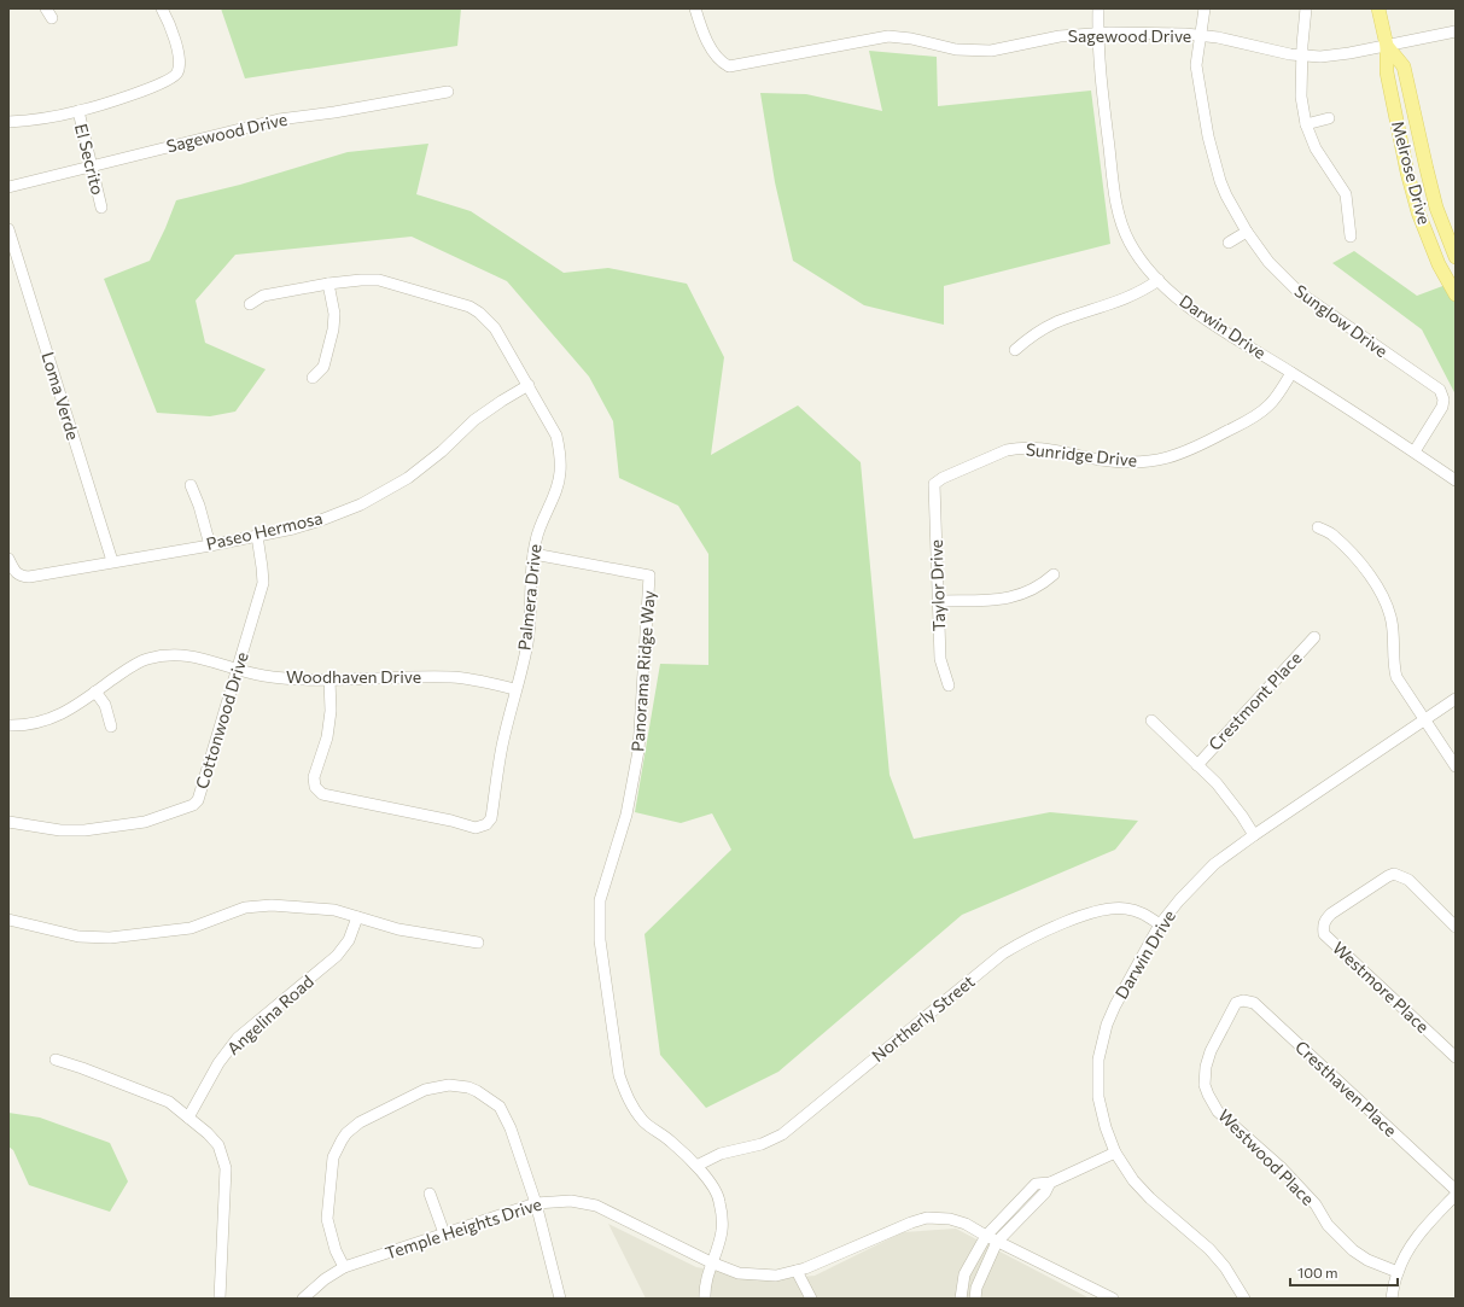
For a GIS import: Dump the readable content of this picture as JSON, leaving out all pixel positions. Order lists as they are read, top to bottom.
{
  "streets": {
    "main road": ["Melrose Drive"],
    "street": [
      "Sagewood Drive",
      "El Secrito",
      "Sunglow Drive",
      "Darwin Drive",
      "Loma Verde",
      "Sunridge Drive",
      "Paseo Hermosa",
      "Taylor Drive",
      "Palmera Drive",
      "Panorama Ridge Way",
      "Woodhaven Drive",
      "Crestmont Place",
      "Cottonwood Drive",
      "Westmore Place",
      "Angelina Road",
      "Northerly Street",
      "Cresthaven Place",
      "Westwood Place",
      "Temple Heights Drive"
    ]
  },
  "crossings": [
    ["Sagewood Drive", "El Secrito"],
    ["Sagewood Drive", "Melrose Drive"],
    ["Sagewood Drive", "Sunglow Drive"],
    ["Sagewood Drive", "Darwin Drive"],
    ["Sunglow Drive", "Darwin Drive"],
    ["Darwin Drive", "Sunridge Drive"],
    ["Darwin Drive", "Northerly Street"],
    ["Loma Verde", "Paseo Hermosa"],
    ["Sunridge Drive", "Taylor Drive"],
    ["Paseo Hermosa", "Palmera Drive"],
    ["Paseo Hermosa", "Cottonwood Drive"],
    ["Palmera Drive", "Panorama Ridge Way"],
    ["Palmera Drive", "Woodhaven Drive"],
    ["Panorama Ridge Way", "Northerly Street"],
    ["Woodhaven Drive", "Cottonwood Drive"],
    ["Cresthaven Place", "Westwood Place"]
  ],
  "scale_bar": "100 m"
}
